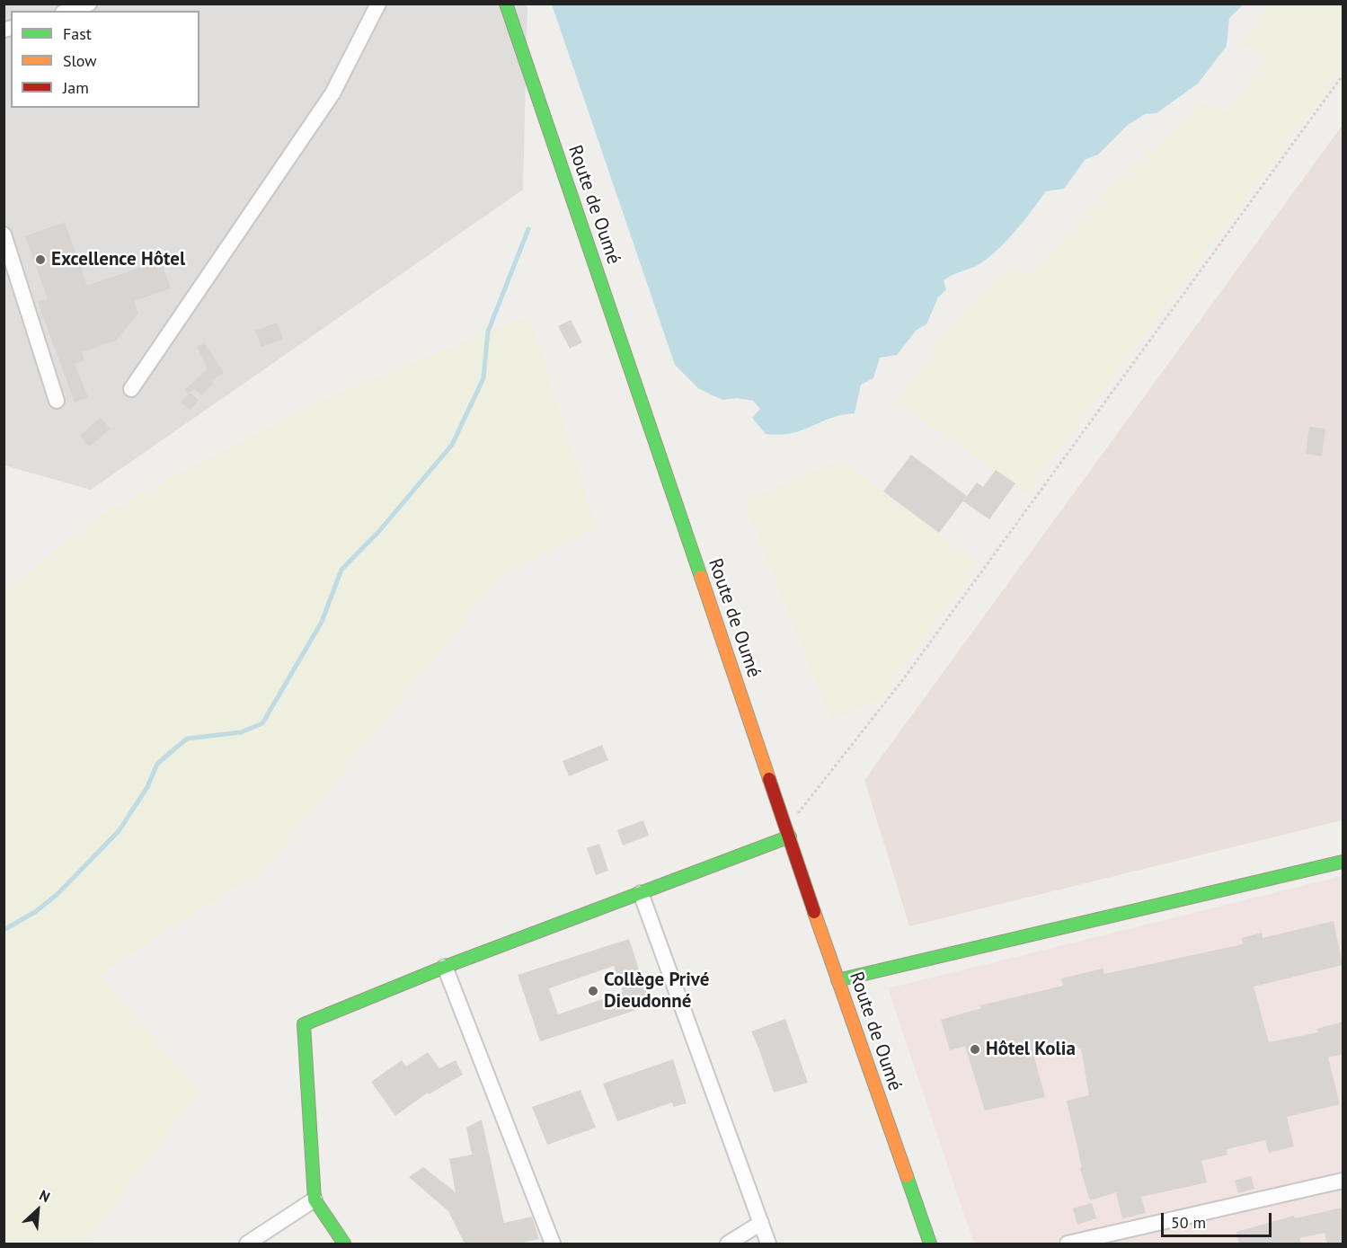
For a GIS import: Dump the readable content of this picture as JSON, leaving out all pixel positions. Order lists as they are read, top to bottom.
{
  "streets": {
    "main road": ["Route de Oumé"]
  },
  "places": ["Excellence Hôtel", "Collège Privé Dieudonné", "Hôtel Kolia"],
  "legend": ["Fast", "Slow", "Jam"],
  "scale_bar": "50 m",
  "north": "top right"
}
